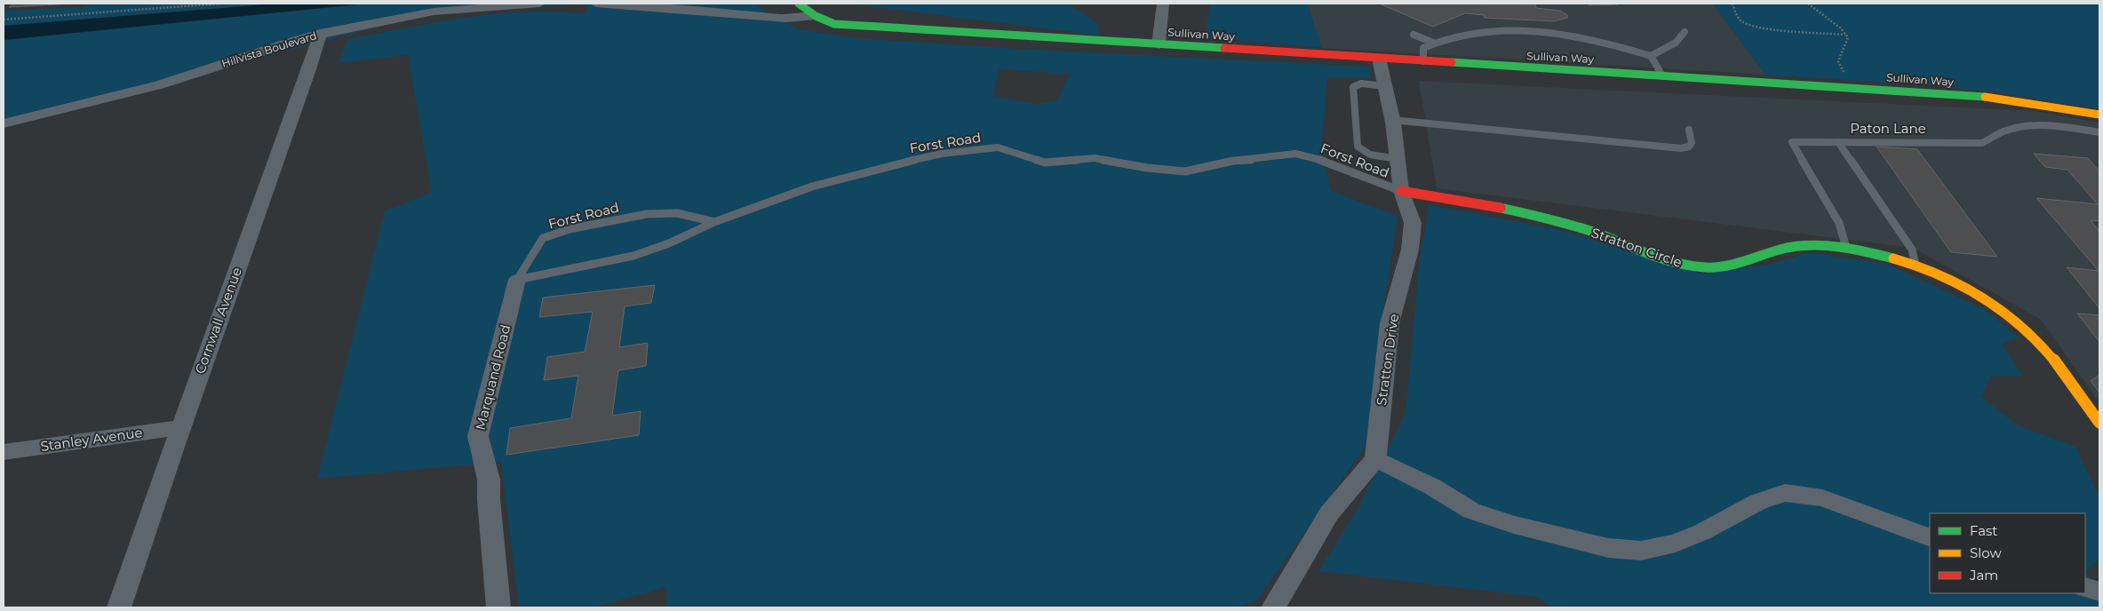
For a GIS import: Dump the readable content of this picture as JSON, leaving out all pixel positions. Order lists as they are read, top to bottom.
{
  "streets": {
    "main road": ["Sullivan Way", "Stratton Circle"],
    "street": [
      "Hillvista Boulevard",
      "Cornwall Avenue",
      "Stratton Drive",
      "Marquand Road",
      "Stanley Avenue"
    ],
    "lane": ["Paton Lane", "Forst Road"]
  },
  "crossings": [
    ["Sullivan Way", "Stratton Drive"],
    ["Hillvista Boulevard", "Cornwall Avenue"],
    ["Paton Lane", "Stratton Circle"],
    ["Forst Road", "Stratton Circle"],
    ["Forst Road", "Stratton Drive"],
    ["Forst Road", "Marquand Road"],
    ["Stratton Circle", "Stratton Drive"],
    ["Cornwall Avenue", "Stanley Avenue"]
  ],
  "legend": ["Fast", "Slow", "Jam"]
}
